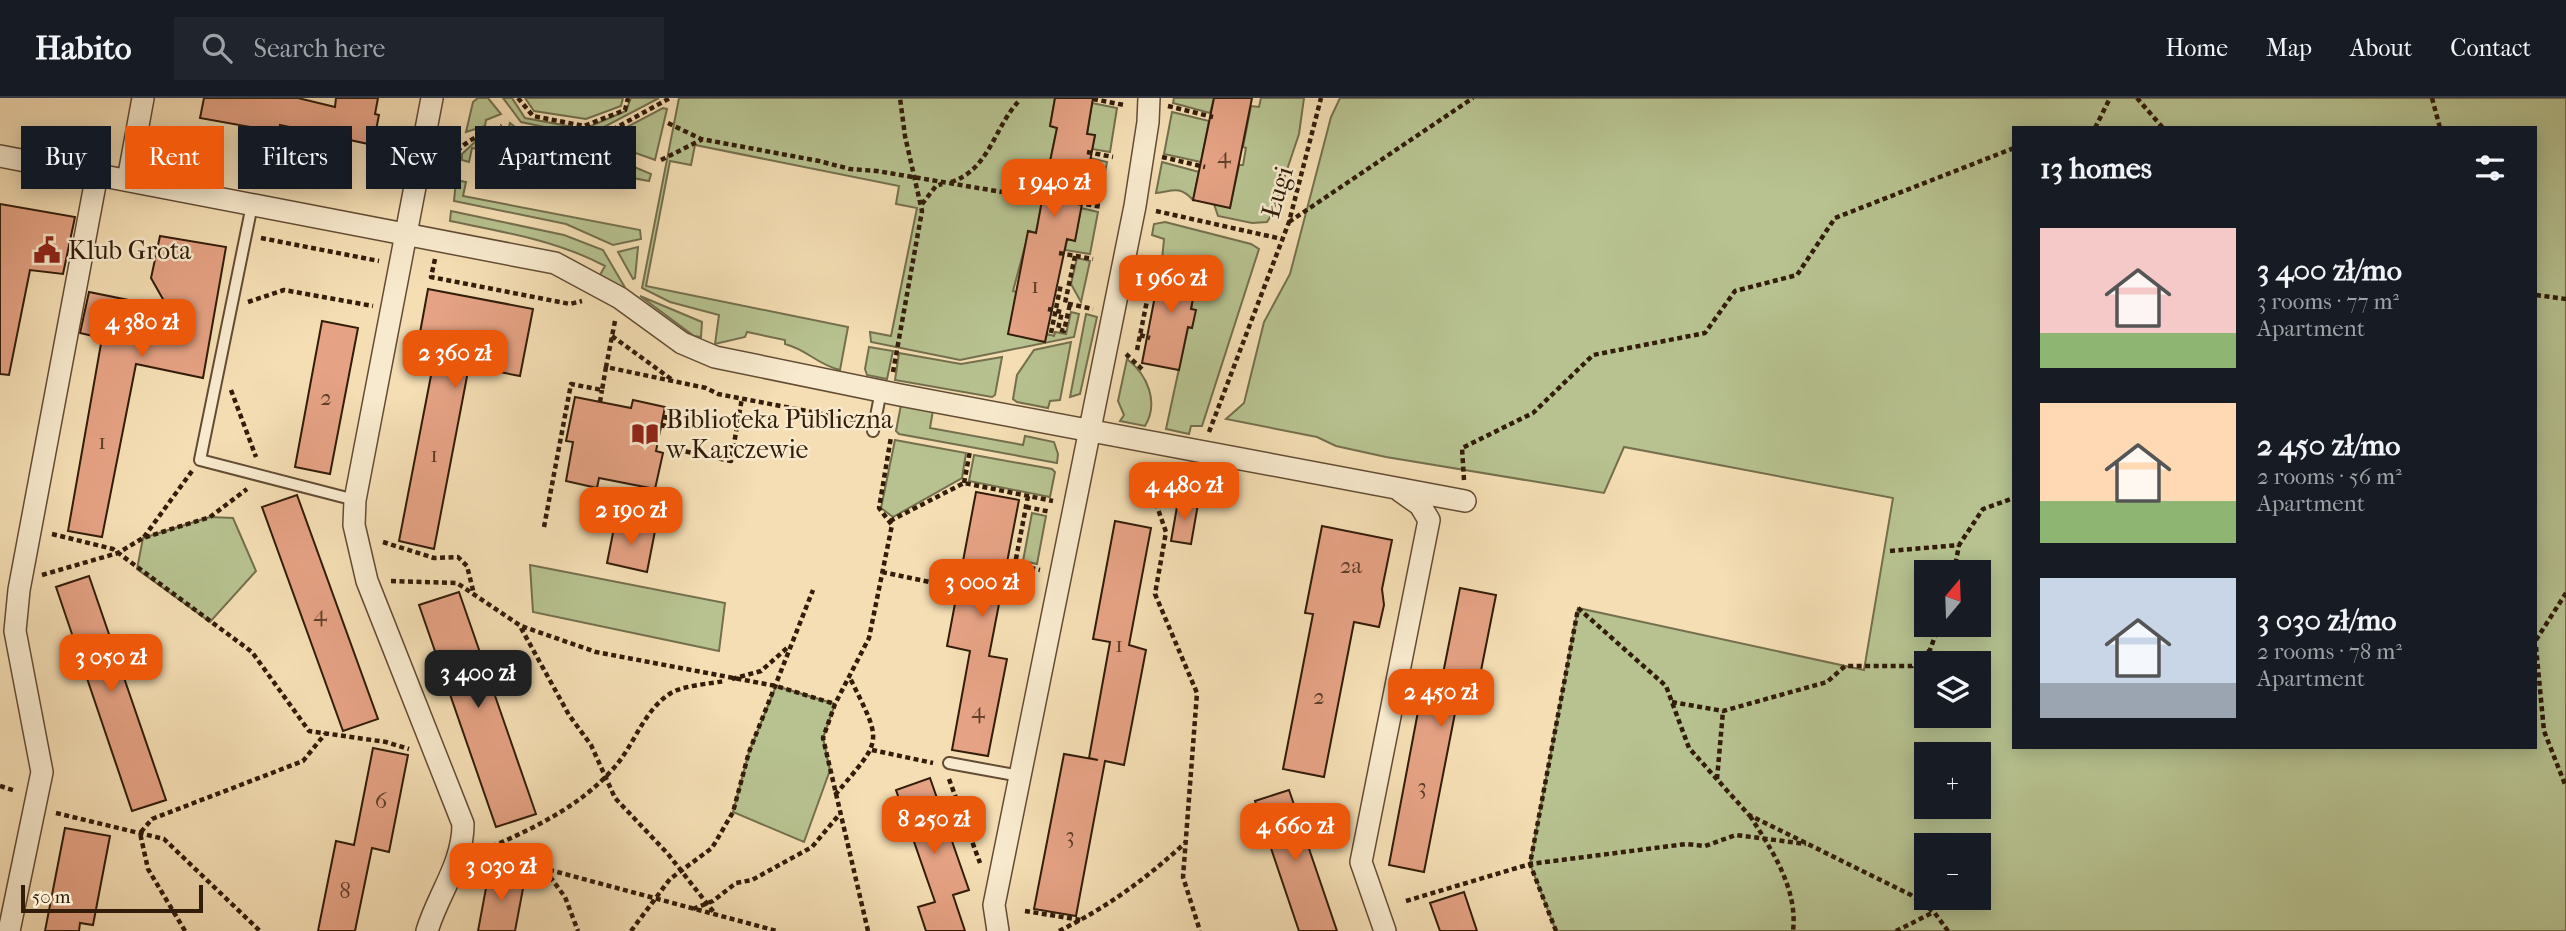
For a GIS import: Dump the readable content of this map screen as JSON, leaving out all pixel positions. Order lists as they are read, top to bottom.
{
  "streets": {
    "path": ["Ługi"]
  },
  "places": {
    "public building": ["Klub Grota"],
    "library": ["Biblioteka Publiczna w Karczewie"]
  },
  "house_numbers": [
    "4",
    "1",
    "2",
    "1",
    "1",
    "2a",
    "4",
    "1",
    "2",
    "4",
    "3",
    "6",
    "3",
    "8"
  ],
  "scale_bar": "50 m",
  "north": "top",
  "page": {
    "header": "Habito",
    "search": "Search here",
    "nav": [
      "Home",
      "Map",
      "About",
      "Contact"
    ],
    "chip": [
      "Buy",
      "Rent",
      "Filters",
      "New",
      "Apartment"
    ],
    "heading": "13 homes",
    "price": [
      "1 940 zł",
      "1 960 zł",
      "4 380 zł",
      "2 360 zł",
      "4 480 zł",
      "2 190 zł",
      "3 000 zł",
      "3 050 zł",
      "3 400 zł",
      "2 450 zł",
      "8 250 zł",
      "4 660 zł",
      "3 030 zł"
    ],
    "list": [
      {
        "name": "3 400 zł/mo",
        "note": "3 rooms · 77 m² · Apartment"
      },
      {
        "name": "2 450 zł/mo",
        "note": "2 rooms · 56 m² · Apartment"
      },
      {
        "name": "3 030 zł/mo",
        "note": "2 rooms · 78 m² · Apartment"
      }
    ],
    "map_buttons": ["+", "−"],
    "scale": "50 m"
  }
}
